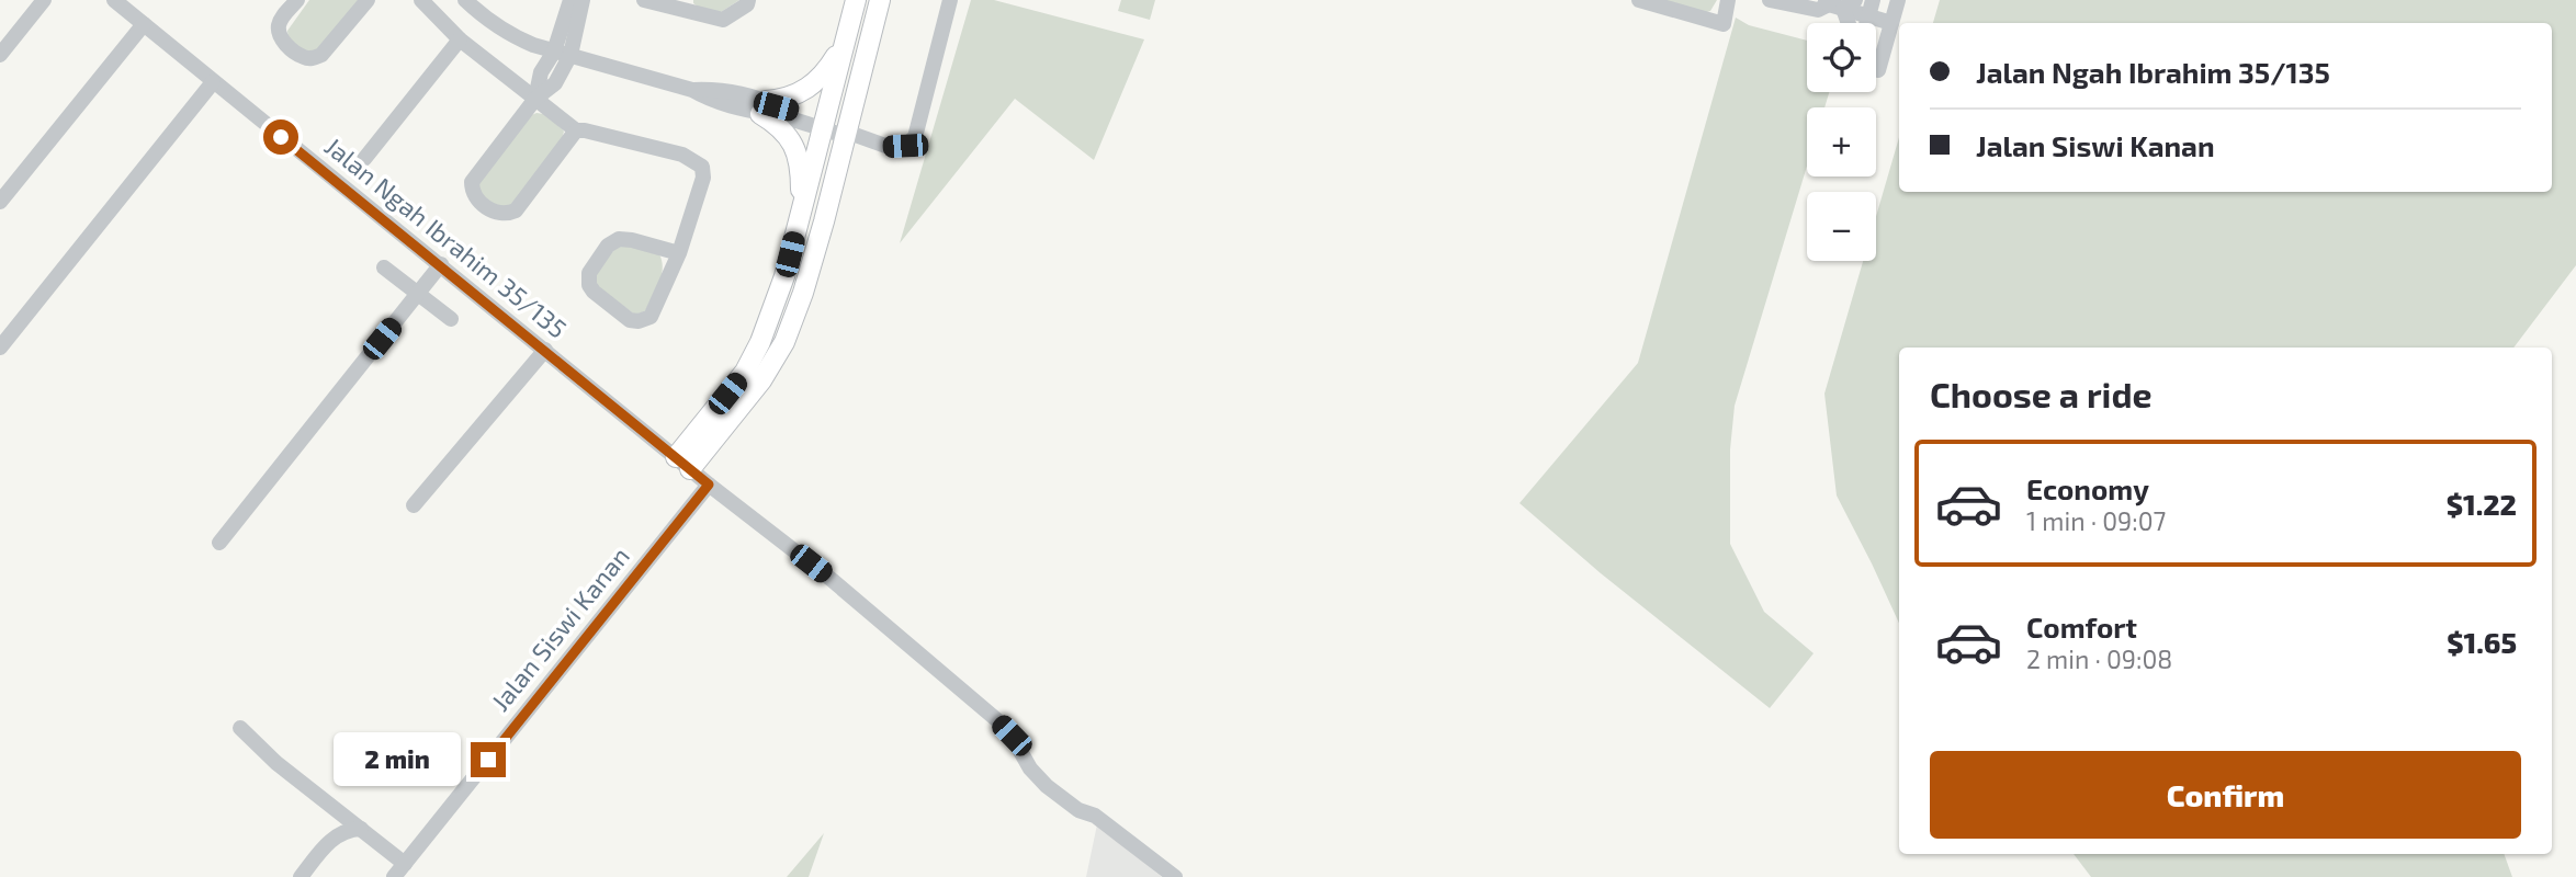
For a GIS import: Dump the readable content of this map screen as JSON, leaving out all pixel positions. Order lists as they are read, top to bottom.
{
  "streets": {
    "street": ["Jalan Ngah Ibrahim 35/135", "Jalan Siswi Kanan"]
  },
  "crossings": [
    ["Jalan Ngah Ibrahim 35/135", "Jalan Siswi Kanan"]
  ],
  "page": {
    "map_buttons": ["+", "−"],
    "banner": ["Jalan Ngah Ibrahim 35/135", "Jalan Siswi Kanan"],
    "heading": "Choose a ride",
    "list": [
      {
        "name": "Economy",
        "note": "1 min · 09:07",
        "value": "$1.22"
      },
      {
        "name": "Comfort",
        "note": "2 min · 09:08",
        "value": "$1.65"
      }
    ],
    "bubble": "2 min",
    "buttons": "Confirm"
  }
}
